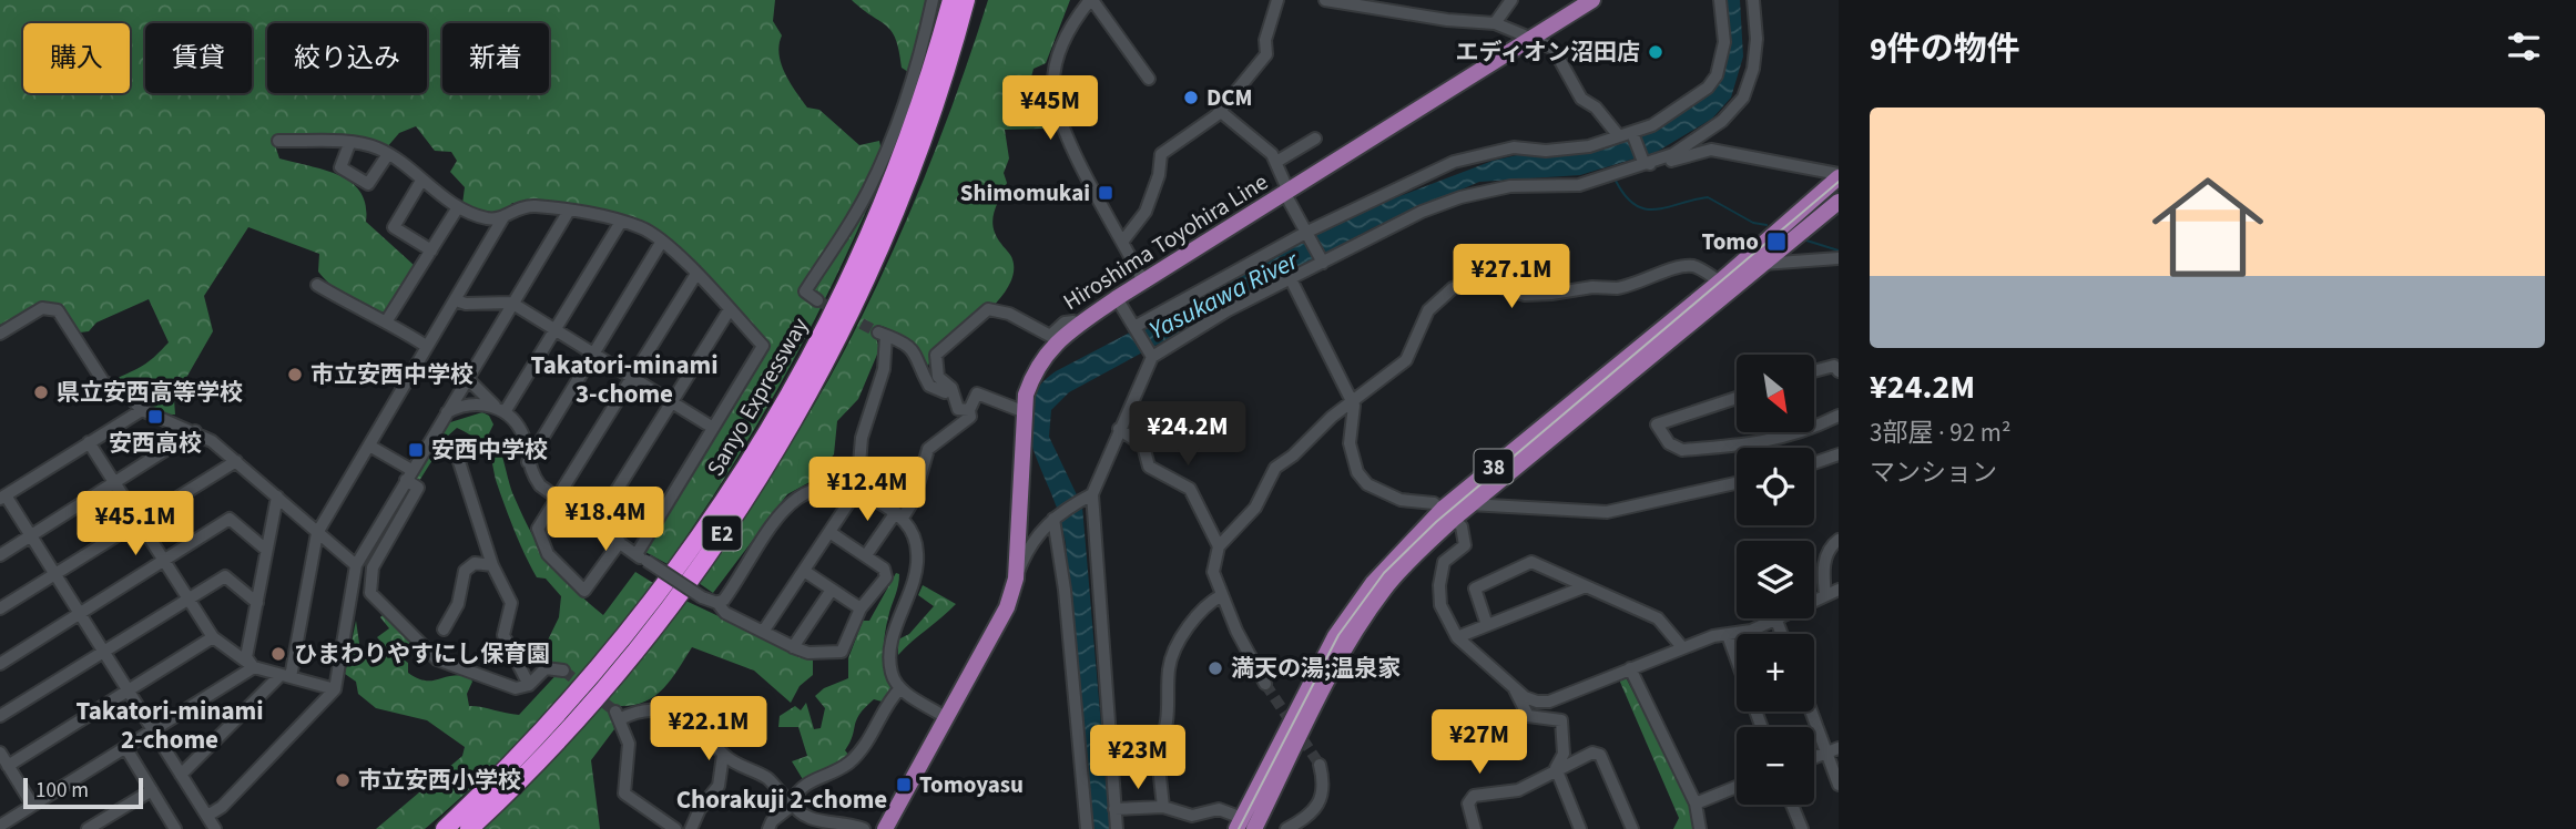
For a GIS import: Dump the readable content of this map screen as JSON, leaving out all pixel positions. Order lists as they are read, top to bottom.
{
  "streets": {
    "highway": ["Sanyo Expressway", "E2"],
    "main road": ["Hiroshima Toyohira Line", "38"]
  },
  "districts": ["Takatori-minami 3-chome", "Takatori-minami 2-chome", "Chorakuji 2-chome"],
  "water": ["Yasukawa River"],
  "places": {
    "other": [
      "エディオン沼田店",
      "DCM",
      "市立安西中学校",
      "県立安西高等学校",
      "ひまわりやすにし保育園",
      "満天の湯;温泉家",
      "市立安西小学校"
    ],
    "transit": [
      "Shimomukai",
      "Tomo",
      "安西高校",
      "安西中学校",
      "Tomoyasu"
    ]
  },
  "scale_bar": "100 m",
  "north": "bottom right",
  "page": {
    "heading": "9件の物件",
    "chip": [
      "購入",
      "賃貸",
      "絞り込み",
      "新着"
    ],
    "price": [
      "¥45M",
      "¥27.1M",
      "¥24.2M",
      "¥12.4M",
      "¥18.4M",
      "¥45.1M",
      "¥22.1M",
      "¥27M",
      "¥23M"
    ],
    "list": [
      {
        "name": "¥24.2M",
        "note": "3部屋 · 92 m² · マンション"
      }
    ],
    "map_buttons": ["+", "−"],
    "scale": "100 m"
  }
}
